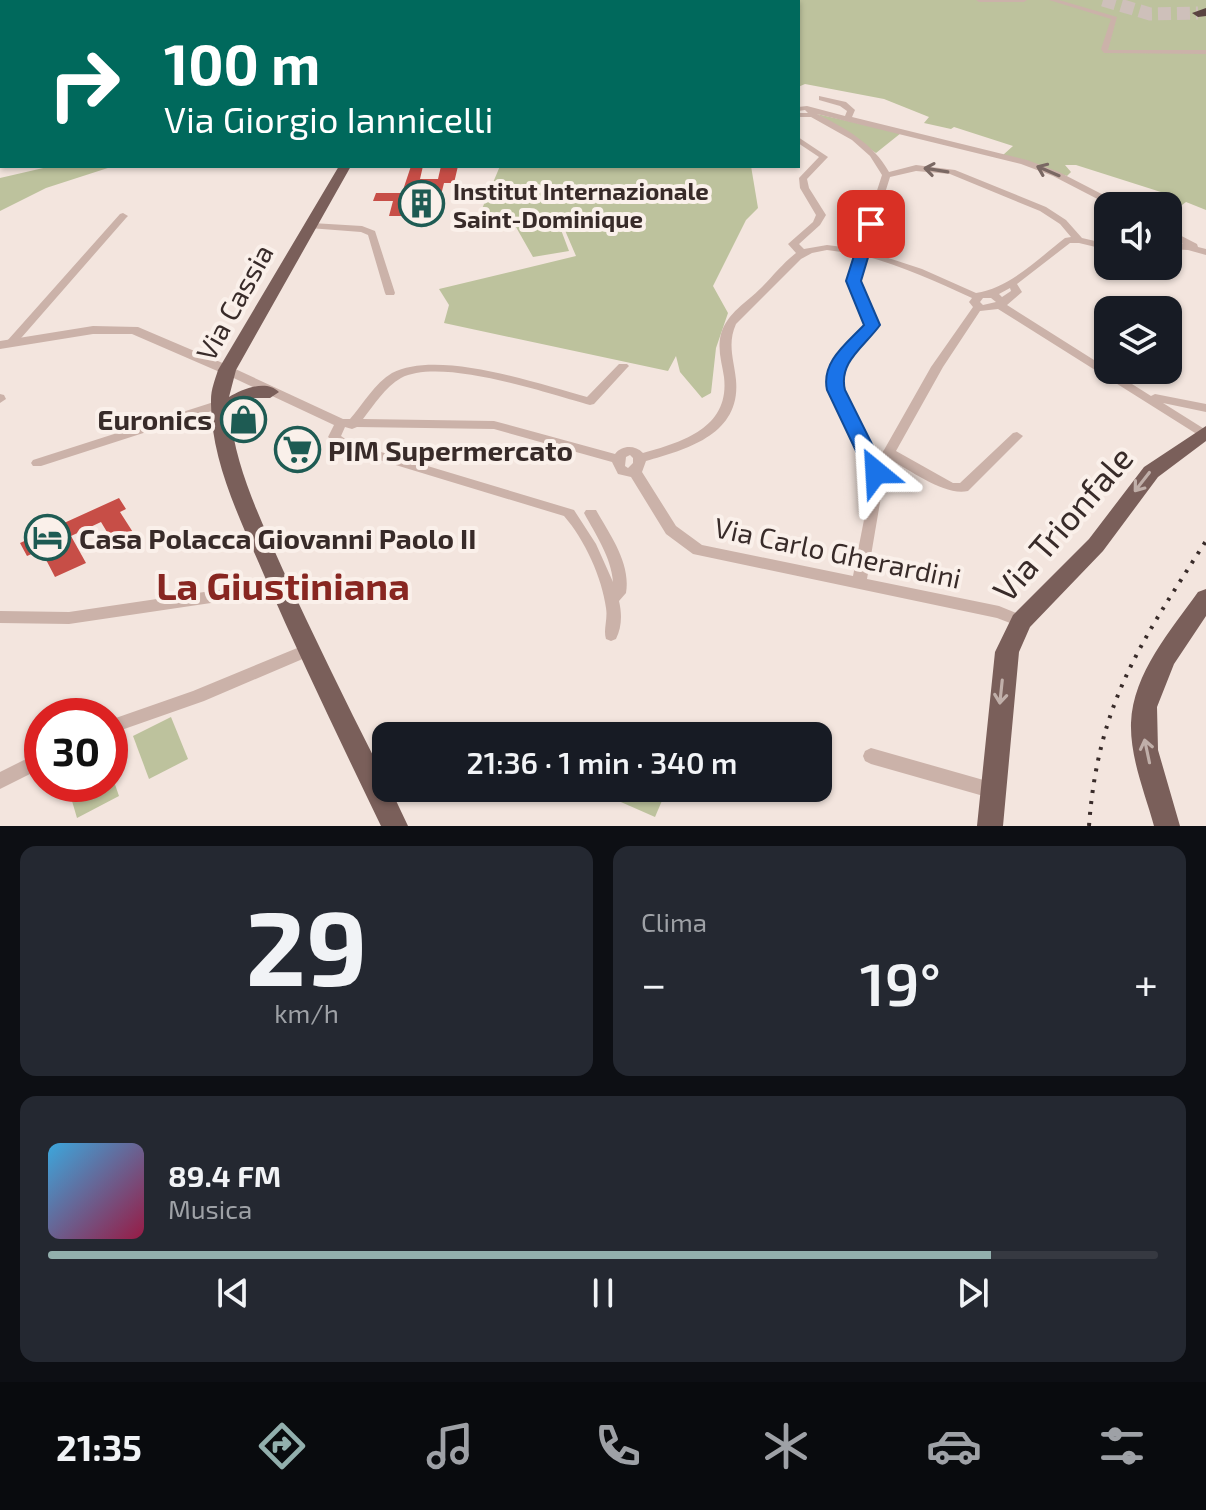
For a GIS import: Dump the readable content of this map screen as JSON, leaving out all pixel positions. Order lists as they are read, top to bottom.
{
  "streets": {
    "main road": ["Via Cassia", "Via Trionfale"],
    "street": ["Via Carlo Gherardini"]
  },
  "crossings": [
    ["Via Trionfale", "Via Carlo Gherardini"]
  ],
  "one_way": ["Via Trionfale"],
  "districts": ["La Giustiniana"],
  "places": {
    "building": ["Institut Internazionale Saint-Dominique"],
    "shop": ["Euronics"],
    "supermarket": ["PIM Supermercato"],
    "hotel": ["Casa Polacca Giovanni Paolo II"]
  },
  "page": {
    "turn": ["100 m", "Via Giorgio Iannicelli"],
    "limit": "30",
    "trip": "21:36 · 1 min · 340 m",
    "tile": [
      ["29", "km/h"],
      "Clima"
    ],
    "heat": ["−", "19°", "+"],
    "song": ["89.4 FM", "Musica"],
    "tabs": "21:35"
  }
}
